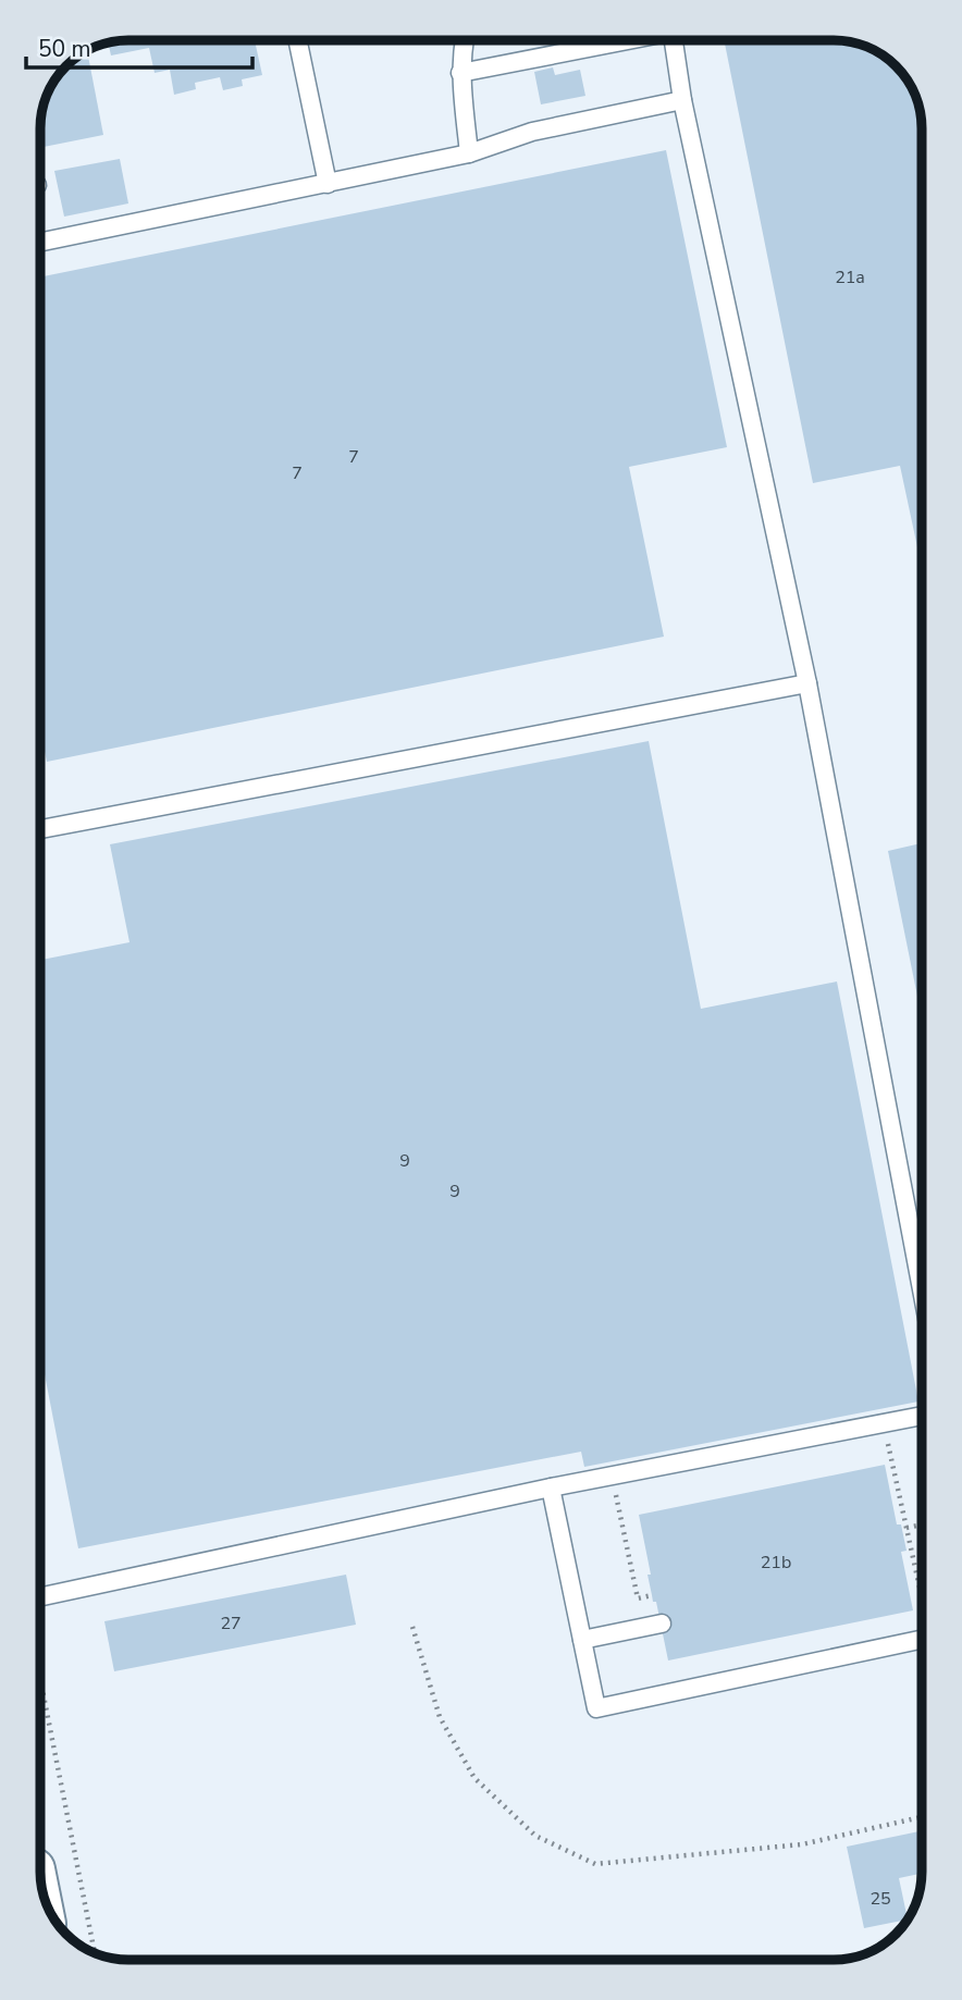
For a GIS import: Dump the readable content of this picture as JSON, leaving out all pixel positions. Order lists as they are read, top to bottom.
{
  "house_numbers": [
    "21a",
    "7",
    "7",
    "9",
    "9",
    "21b",
    "27",
    "25"
  ],
  "scale_bar": "50 m"
}
